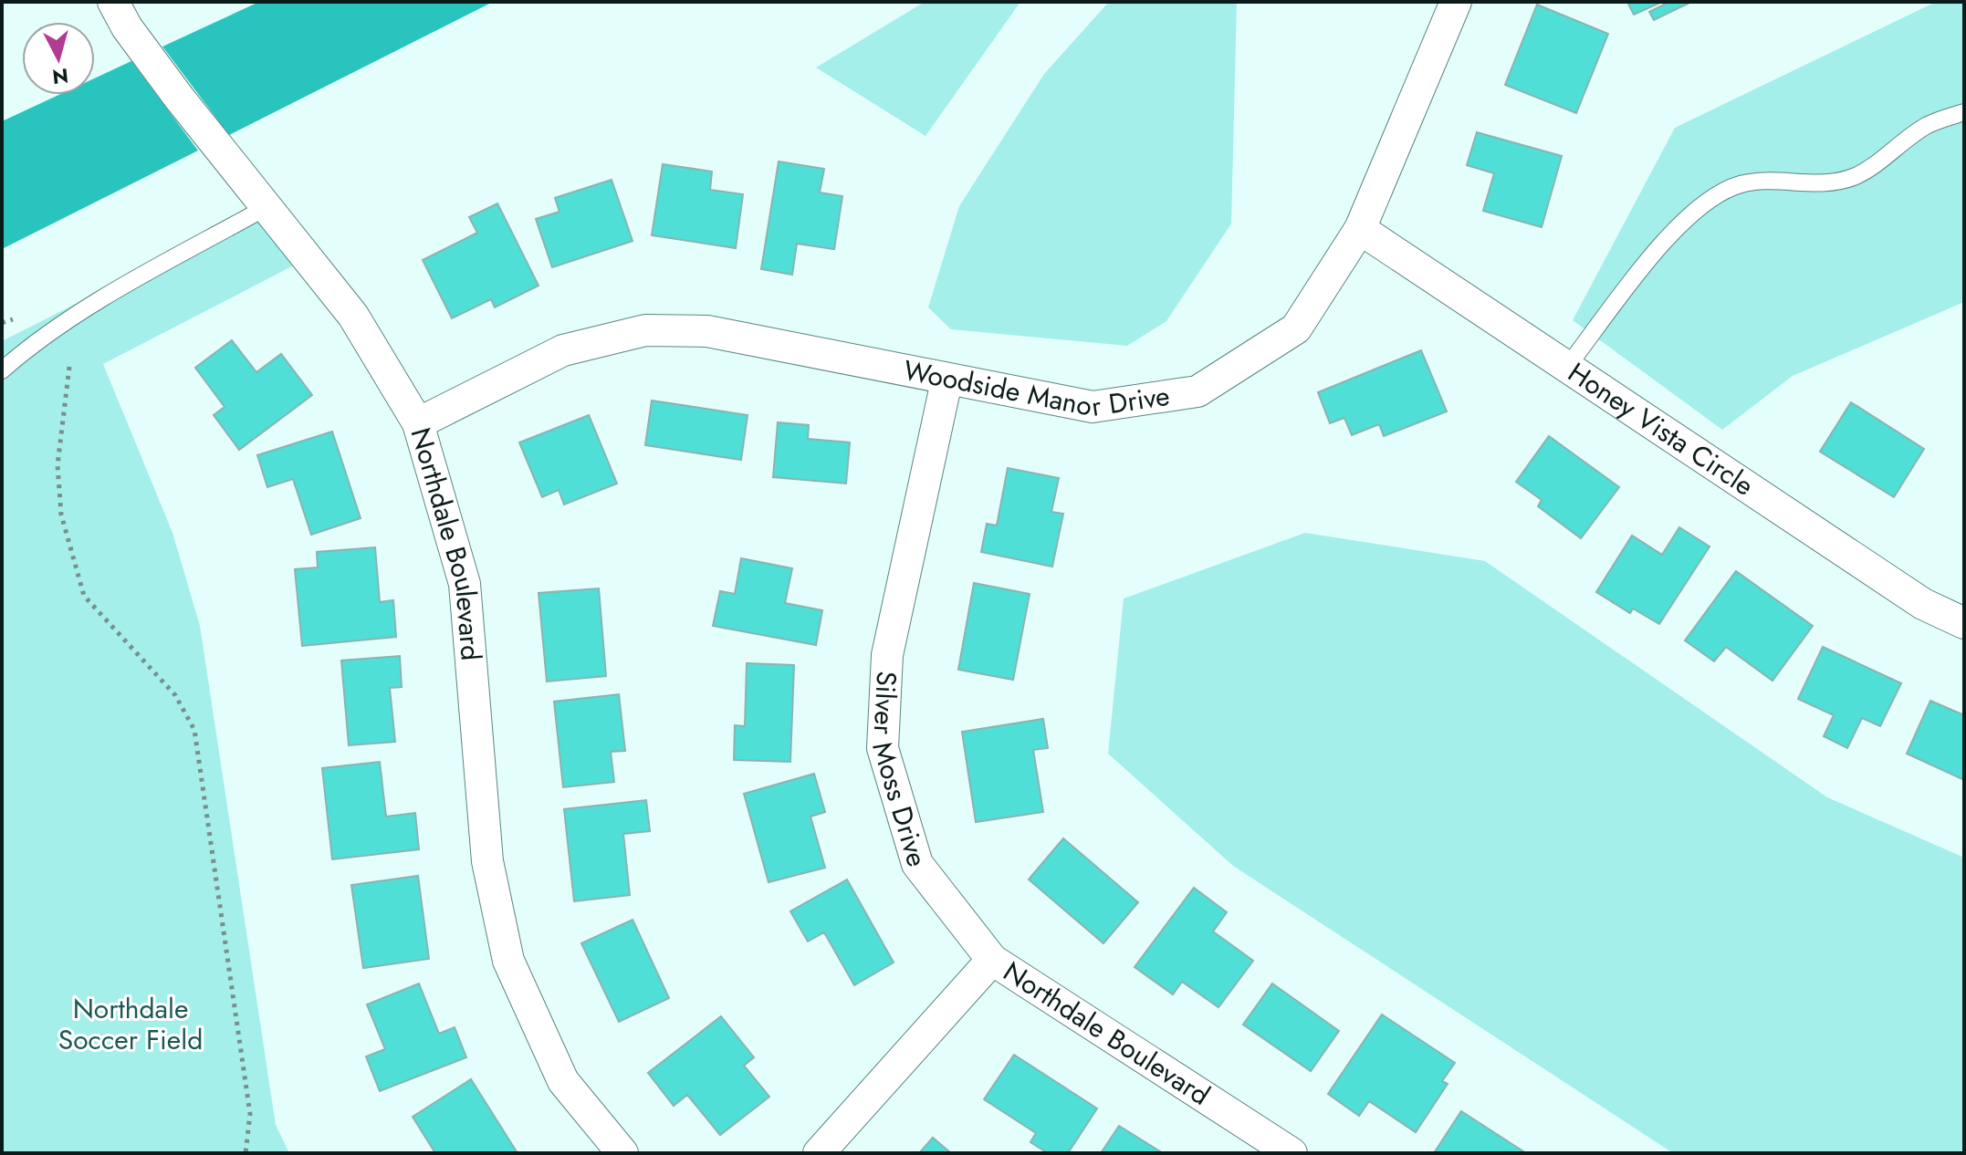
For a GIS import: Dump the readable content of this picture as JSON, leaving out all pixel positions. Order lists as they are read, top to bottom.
{
  "streets": {
    "street": [
      "Woodside Manor Drive",
      "Honey Vista Circle",
      "Northdale Boulevard",
      "Silver Moss Drive"
    ]
  },
  "crossings": [
    ["Woodside Manor Drive", "Honey Vista Circle"],
    ["Woodside Manor Drive", "Northdale Boulevard"],
    ["Woodside Manor Drive", "Silver Moss Drive"],
    ["Northdale Boulevard", "Silver Moss Drive"]
  ],
  "parks": ["Northdale Soccer Field"],
  "north": "bottom"
}
